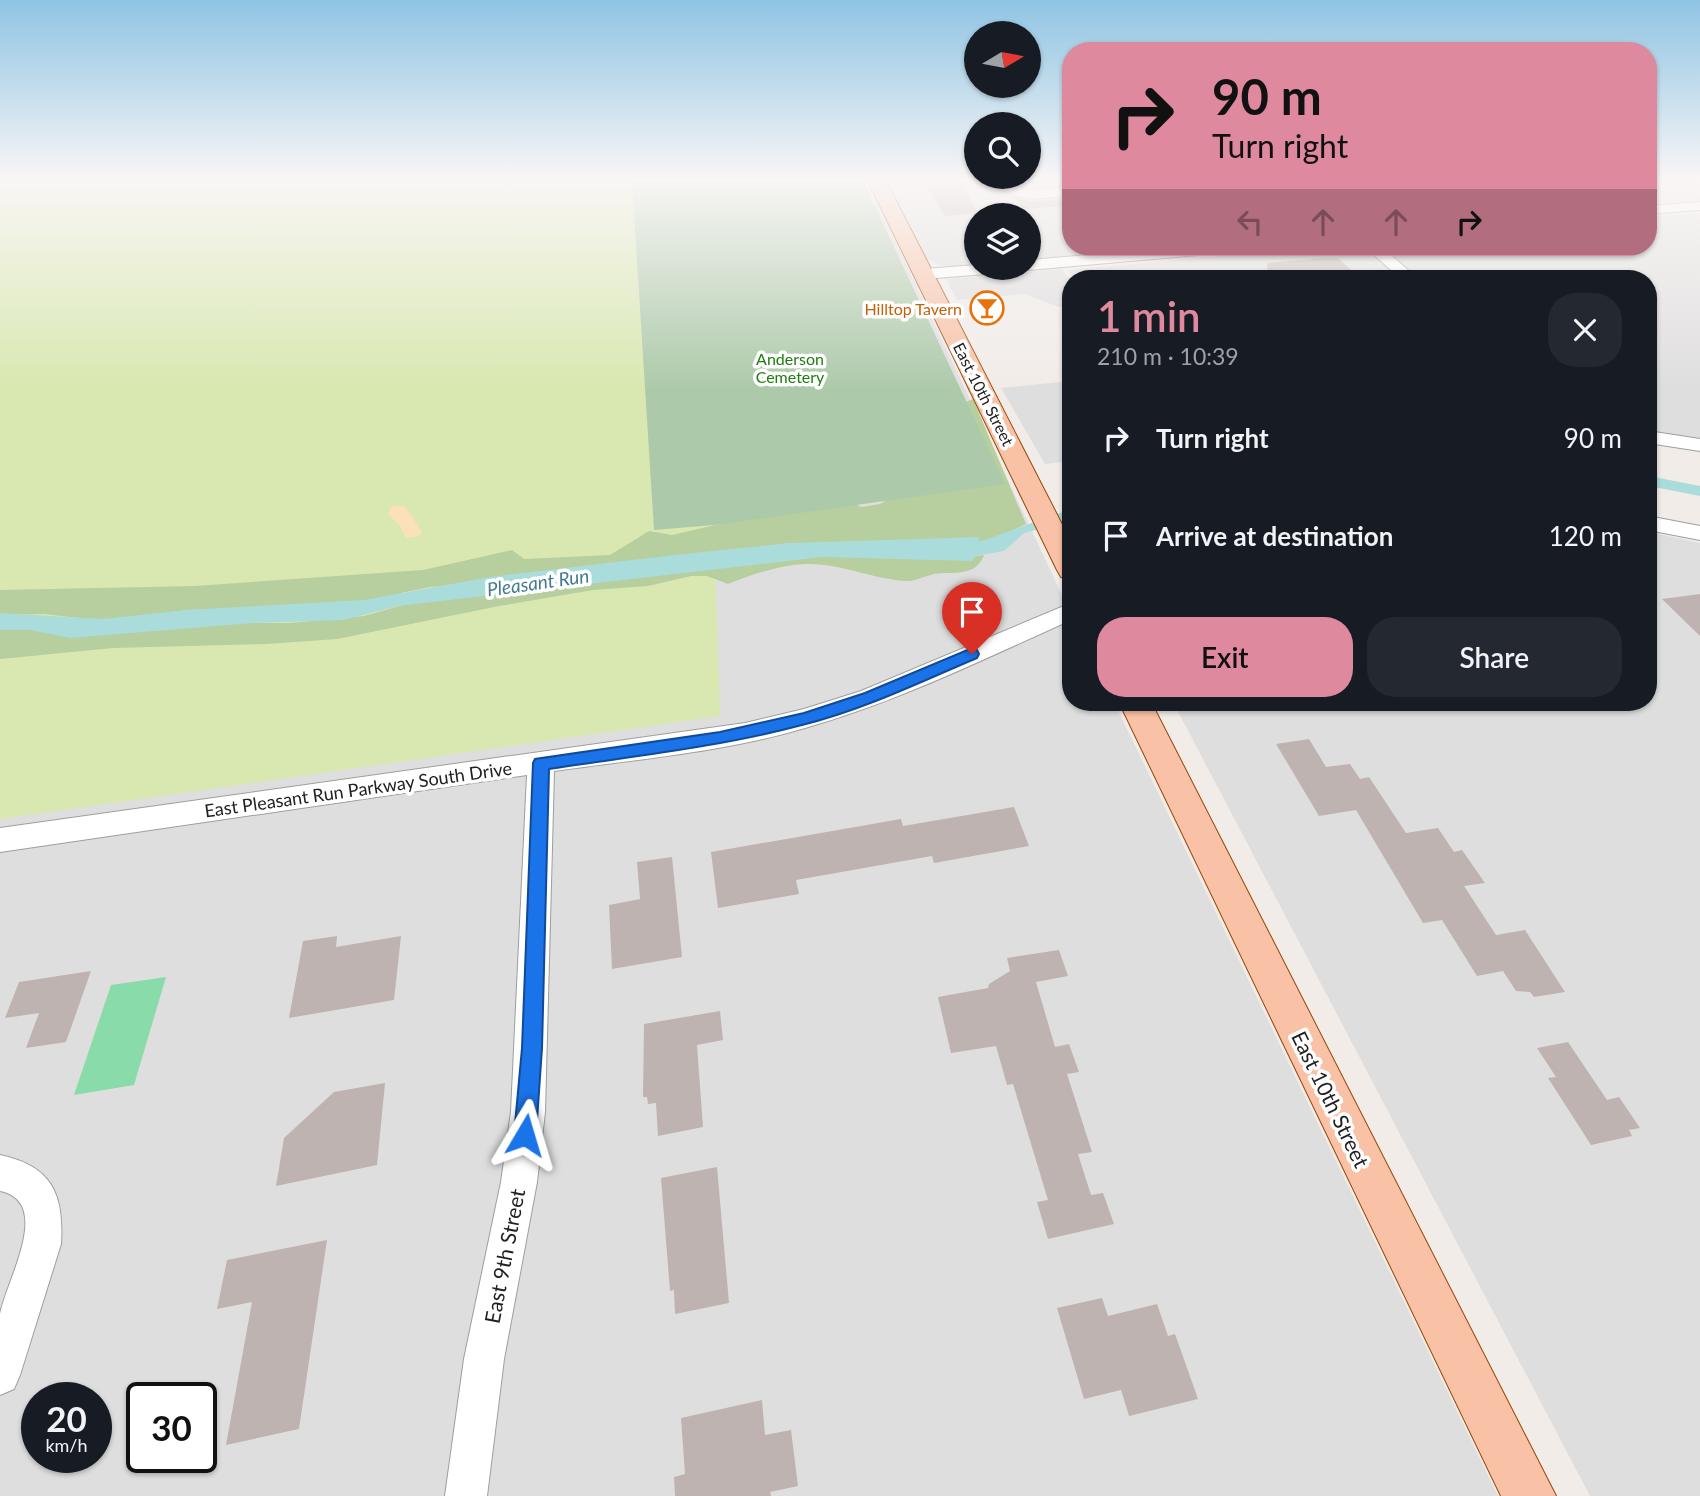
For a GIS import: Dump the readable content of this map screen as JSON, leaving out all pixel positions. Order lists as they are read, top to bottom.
{
  "streets": {
    "main road": ["East 10th Street"],
    "street": ["East Pleasant Run Parkway South Drive", "East 9th Street"]
  },
  "crossings": [
    ["East Pleasant Run Parkway South Drive", "East 9th Street"]
  ],
  "water": ["Pleasant Run"],
  "parks": ["Anderson Cemetery"],
  "places": {
    "bar": ["Hilltop Tavern"]
  },
  "north": "right",
  "page": {
    "turn": ["90 m", "Turn right"],
    "heading": ["1 min", "210 m · 10:39"],
    "list": [
      {
        "name": "Turn right",
        "value": "90 m"
      },
      {
        "name": "Arrive at destination",
        "value": "120 m"
      }
    ],
    "buttons": ["Exit", "Share"],
    "speed": "20 km/h",
    "limit": "30"
  }
}
